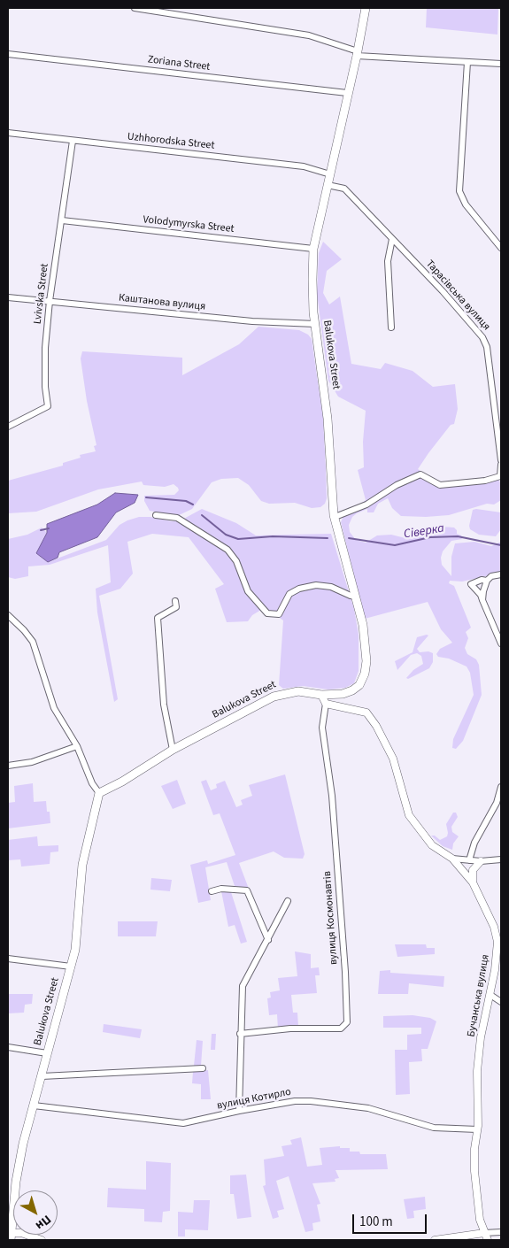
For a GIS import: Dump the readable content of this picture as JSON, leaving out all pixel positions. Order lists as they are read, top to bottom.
{
  "streets": {
    "main road": ["Balukova Street"],
    "street": [
      "Zoriana Street",
      "Uzhhorodska Street",
      "Volodymyrska Street",
      "Lvivska Street",
      "Тарасівська вулиця",
      "Каштанова вулиця",
      "вулиця Космонавтів",
      "Бучанська вулиця",
      "вулиця Котирло"
    ]
  },
  "crossings": [
    ["Zoriana Street", "Balukova Street"],
    ["Uzhhorodska Street", "Lvivska Street"],
    ["Uzhhorodska Street", "Balukova Street"],
    ["Volodymyrska Street", "Lvivska Street"],
    ["Volodymyrska Street", "Balukova Street"],
    ["Lvivska Street", "Каштанова вулиця"],
    ["Тарасівська вулиця", "Balukova Street"],
    ["Каштанова вулиця", "Balukova Street"],
    ["Balukova Street", "вулиця Котирло"],
    ["вулиця Космонавтів", "Бучанська вулиця"],
    ["Бучанська вулиця", "вулиця Котирло"]
  ],
  "water": ["Сіверка"],
  "scale_bar": "100 m",
  "north": "bottom right"
}
